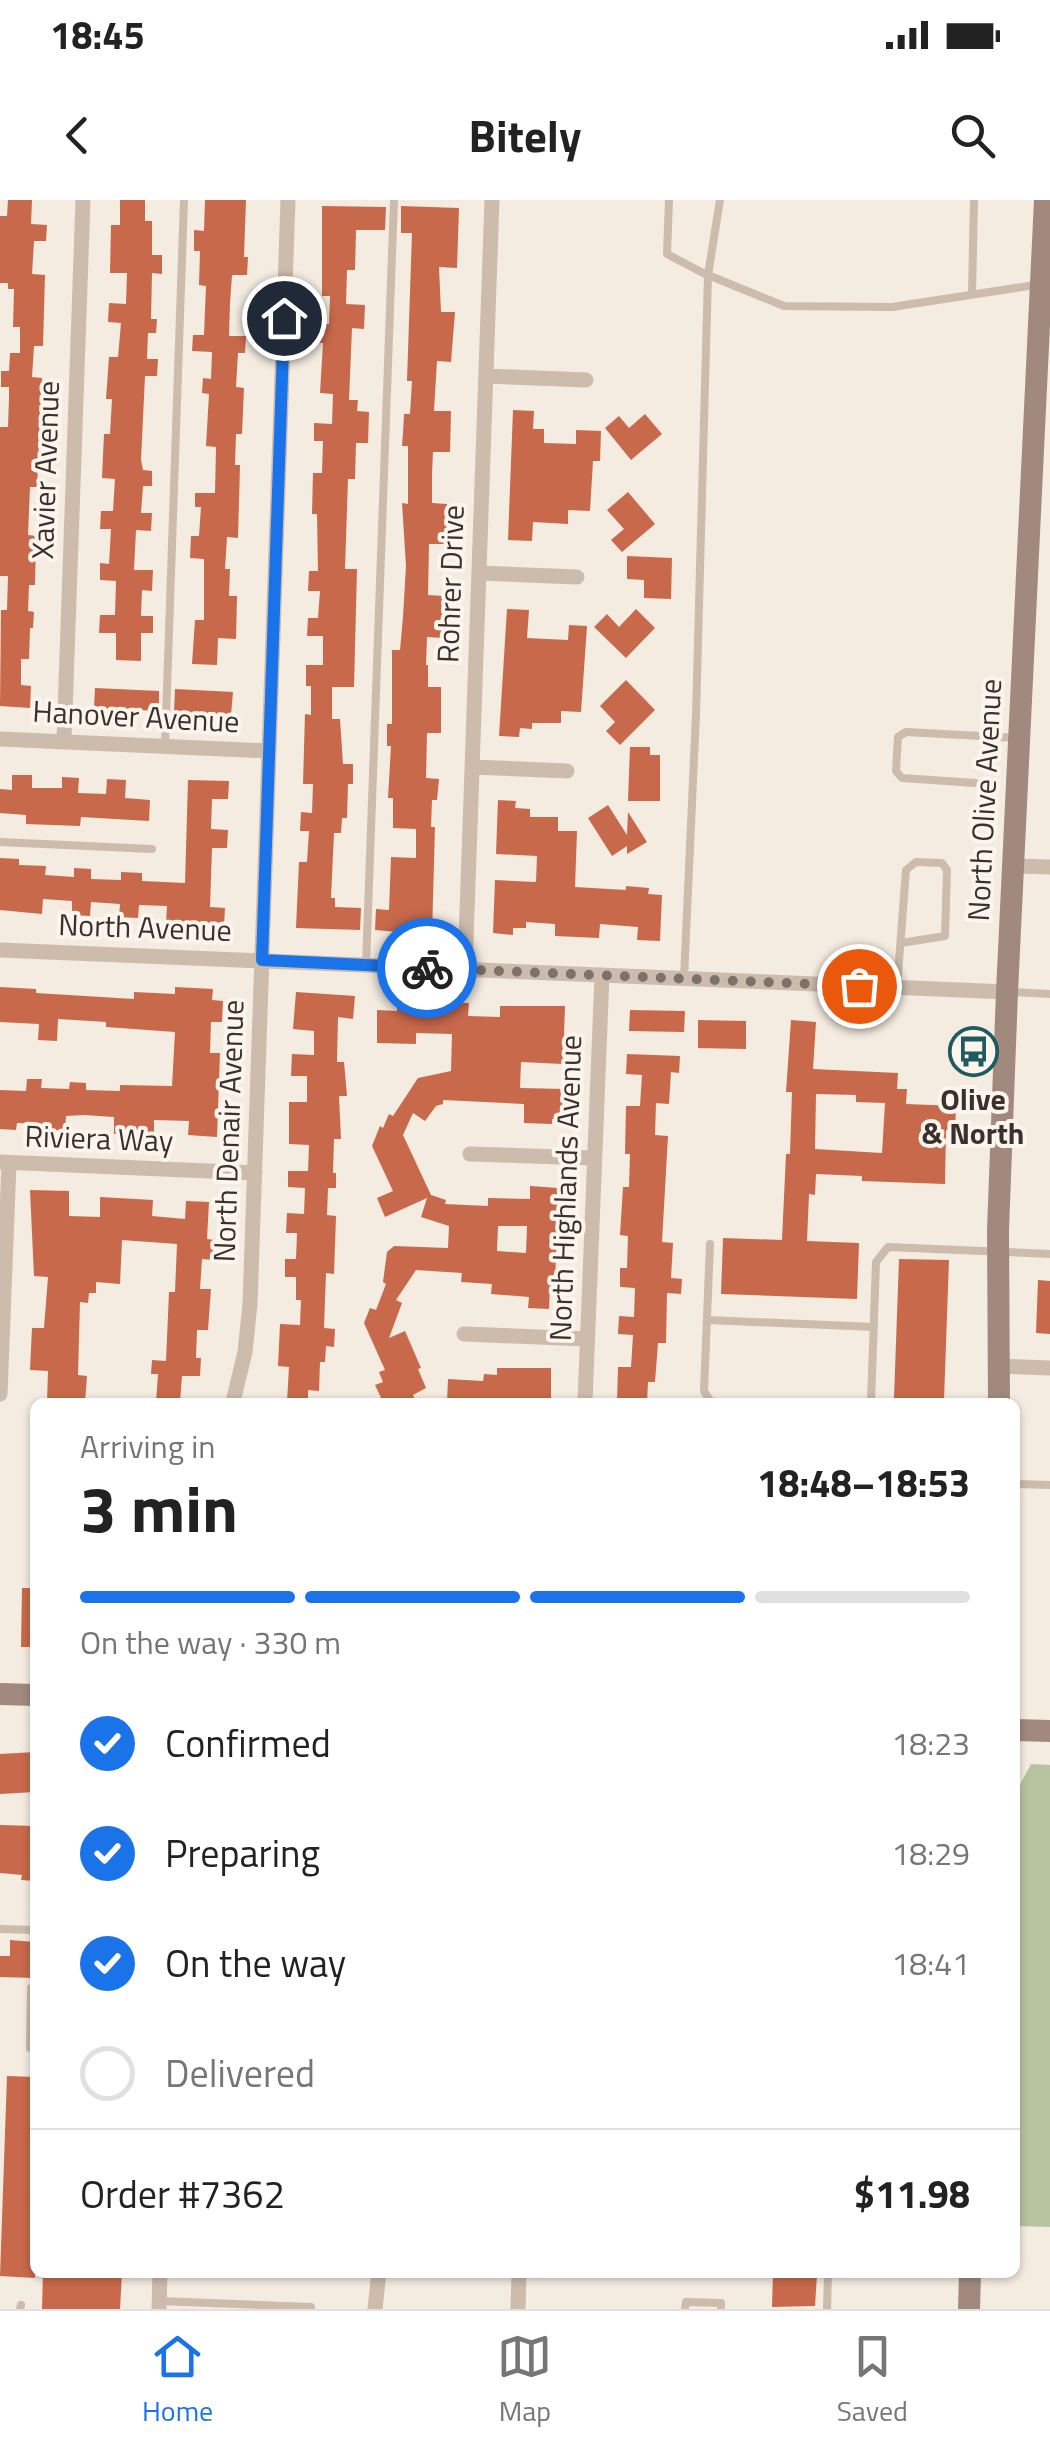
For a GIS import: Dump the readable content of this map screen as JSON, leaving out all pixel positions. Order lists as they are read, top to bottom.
{
  "streets": {
    "street": [
      "Xavier Avenue",
      "Rohrer Drive",
      "Hanover Avenue",
      "North Olive Avenue",
      "North Avenue",
      "North Denair Avenue",
      "Riviera Way",
      "North Highlands Avenue"
    ]
  },
  "crossings": [
    ["Xavier Avenue", "Hanover Avenue"],
    ["Rohrer Drive", "North Avenue"],
    ["Hanover Avenue", "North Denair Avenue"],
    ["North Olive Avenue", "North Avenue"],
    ["North Avenue", "North Denair Avenue"],
    ["North Avenue", "North Highlands Avenue"],
    ["North Denair Avenue", "Riviera Way"]
  ],
  "places": {
    "bus stop": ["Olive & North"]
  },
  "page": {
    "status": "18:45",
    "header": "Bitely",
    "heading": ["3 min", "Arriving in", "18:48–18:53"],
    "panel": ["Order #7362", "$11.98"],
    "bar": "On the way · 330 m",
    "list": [
      ["Confirmed", "18:23"],
      ["Preparing", "18:29"],
      ["On the way", "18:41"],
      "Delivered"
    ],
    "tabs": ["Home", "Map", "Saved"]
  }
}
